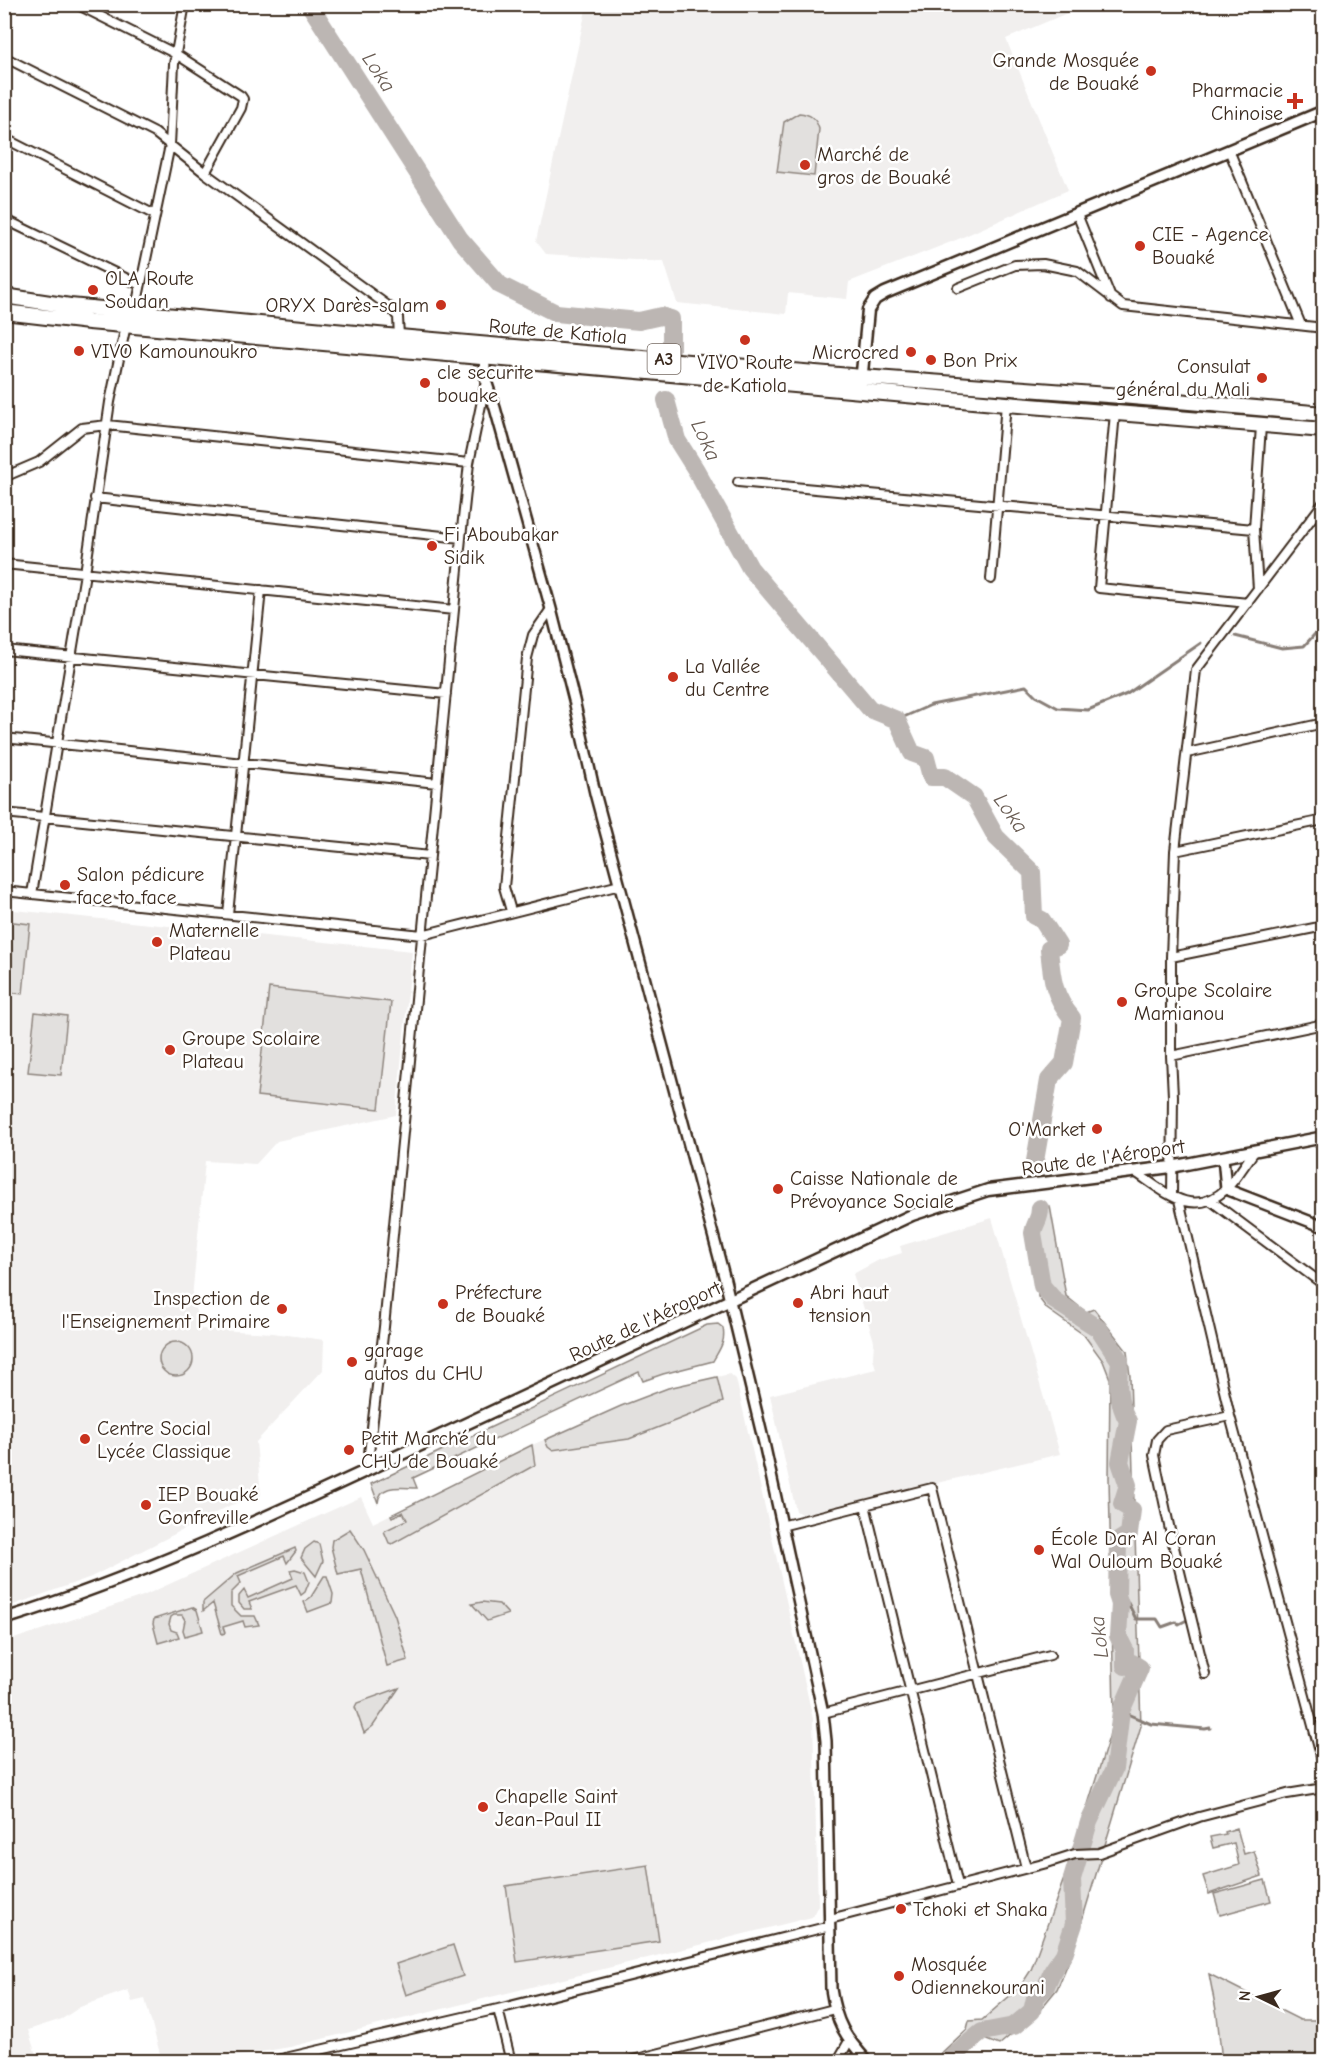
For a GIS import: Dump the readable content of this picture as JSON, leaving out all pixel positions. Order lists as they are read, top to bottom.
{
  "streets": {
    "highway": ["Route de Katiola", "A3"],
    "main road": ["Route de l'Aéroport"]
  },
  "water": ["Loka"],
  "places": {
    "other": [
      "Grande Mosquée de Bouaké",
      "Marché de gros de Bouaké",
      "CIE - Agence Bouaké",
      "OLA Route Soudan",
      "ORYX Darès-salam",
      "VIVO Route de Katiola",
      "VIVO Kamounoukro",
      "Microcred",
      "Bon Prix",
      "Consulat général du Mali",
      "cle securite bouake",
      "Fi Aboubakar Sidik",
      "La Vallée du Centre",
      "Salon pédicure face to face",
      "Maternelle Plateau",
      "Groupe Scolaire Mamianou",
      "Groupe Scolaire Plateau",
      "O'Market",
      "Caisse Nationale de Prévoyance Sociale",
      "Abri haut tension",
      "Préfecture de Bouaké",
      "Inspection de l'Enseignement Primaire",
      "garage autos du CHU",
      "Centre Social Lycée Classique",
      "Petit Marché du CHU de Bouaké",
      "IEP Bouaké Gonfreville",
      "École Dar Al Coran Wal Ouloum Bouaké",
      "Chapelle Saint Jean-Paul II",
      "Tchoki et Shaka",
      "Mosquée Odiennekourani"
    ],
    "health": ["Pharmacie Chinoise"]
  },
  "north": "left"
}
